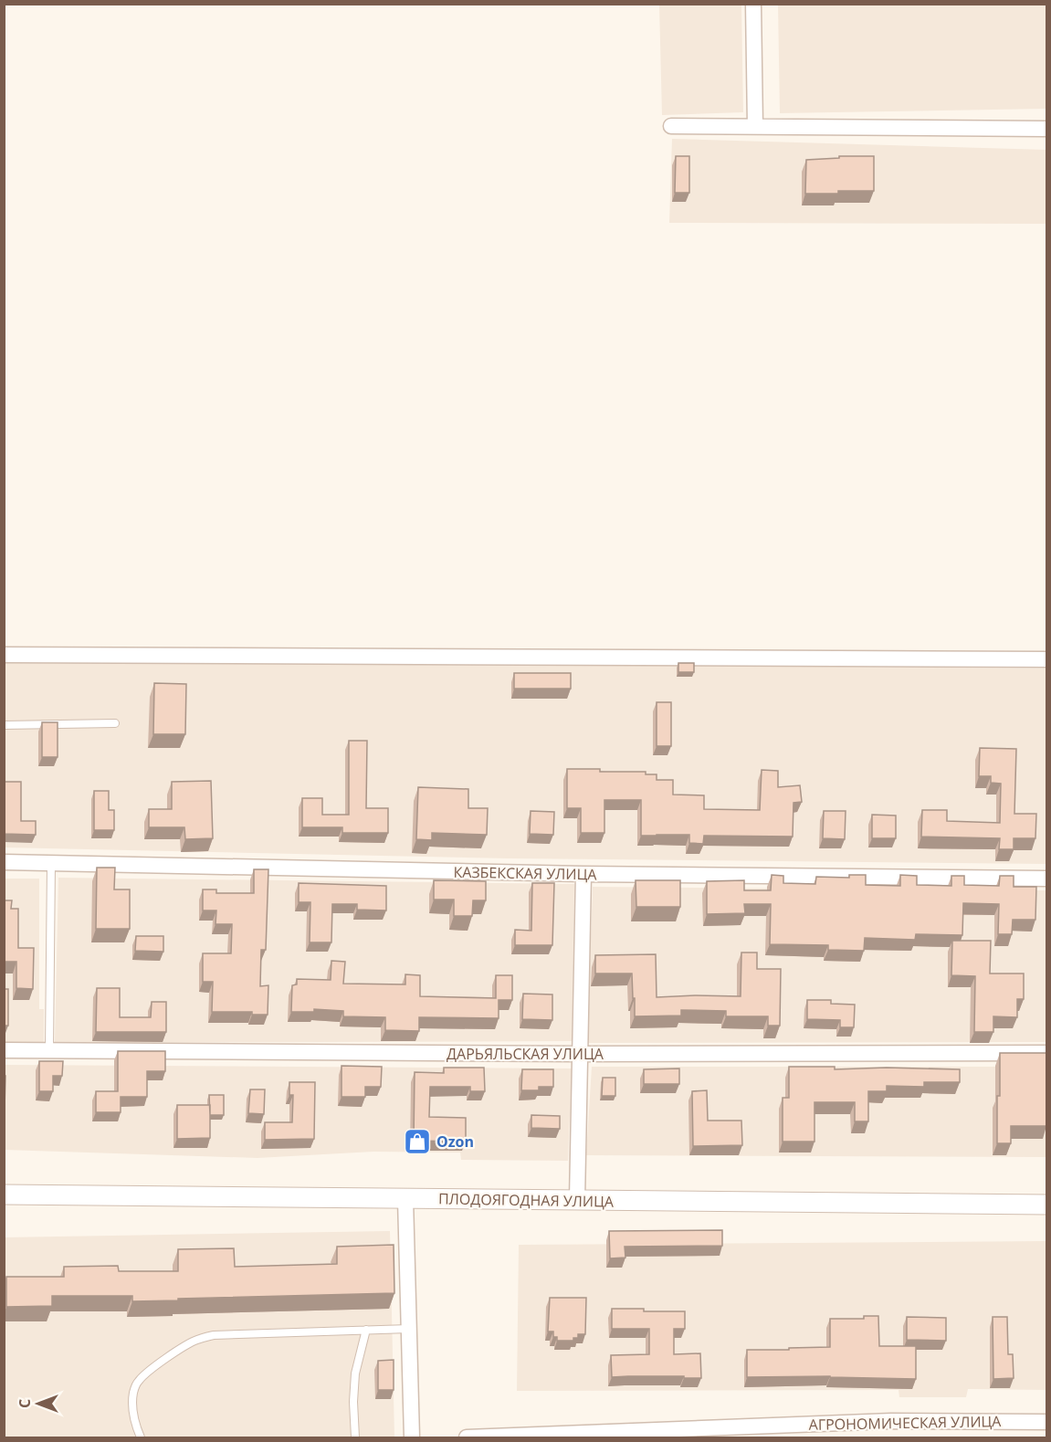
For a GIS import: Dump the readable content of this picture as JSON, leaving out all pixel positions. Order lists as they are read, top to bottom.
{
  "streets": {
    "street": [
      "КАЗБЕКСКАЯ УЛИЦА",
      "ДАРЬЯЛЬСКАЯ УЛИЦА",
      "ПЛОДОЯГОДНАЯ УЛИЦА",
      "АГРОНОМИЧЕСКАЯ УЛИЦА"
    ]
  },
  "places": {
    "shop": ["Ozon"]
  },
  "north": "left"
}
